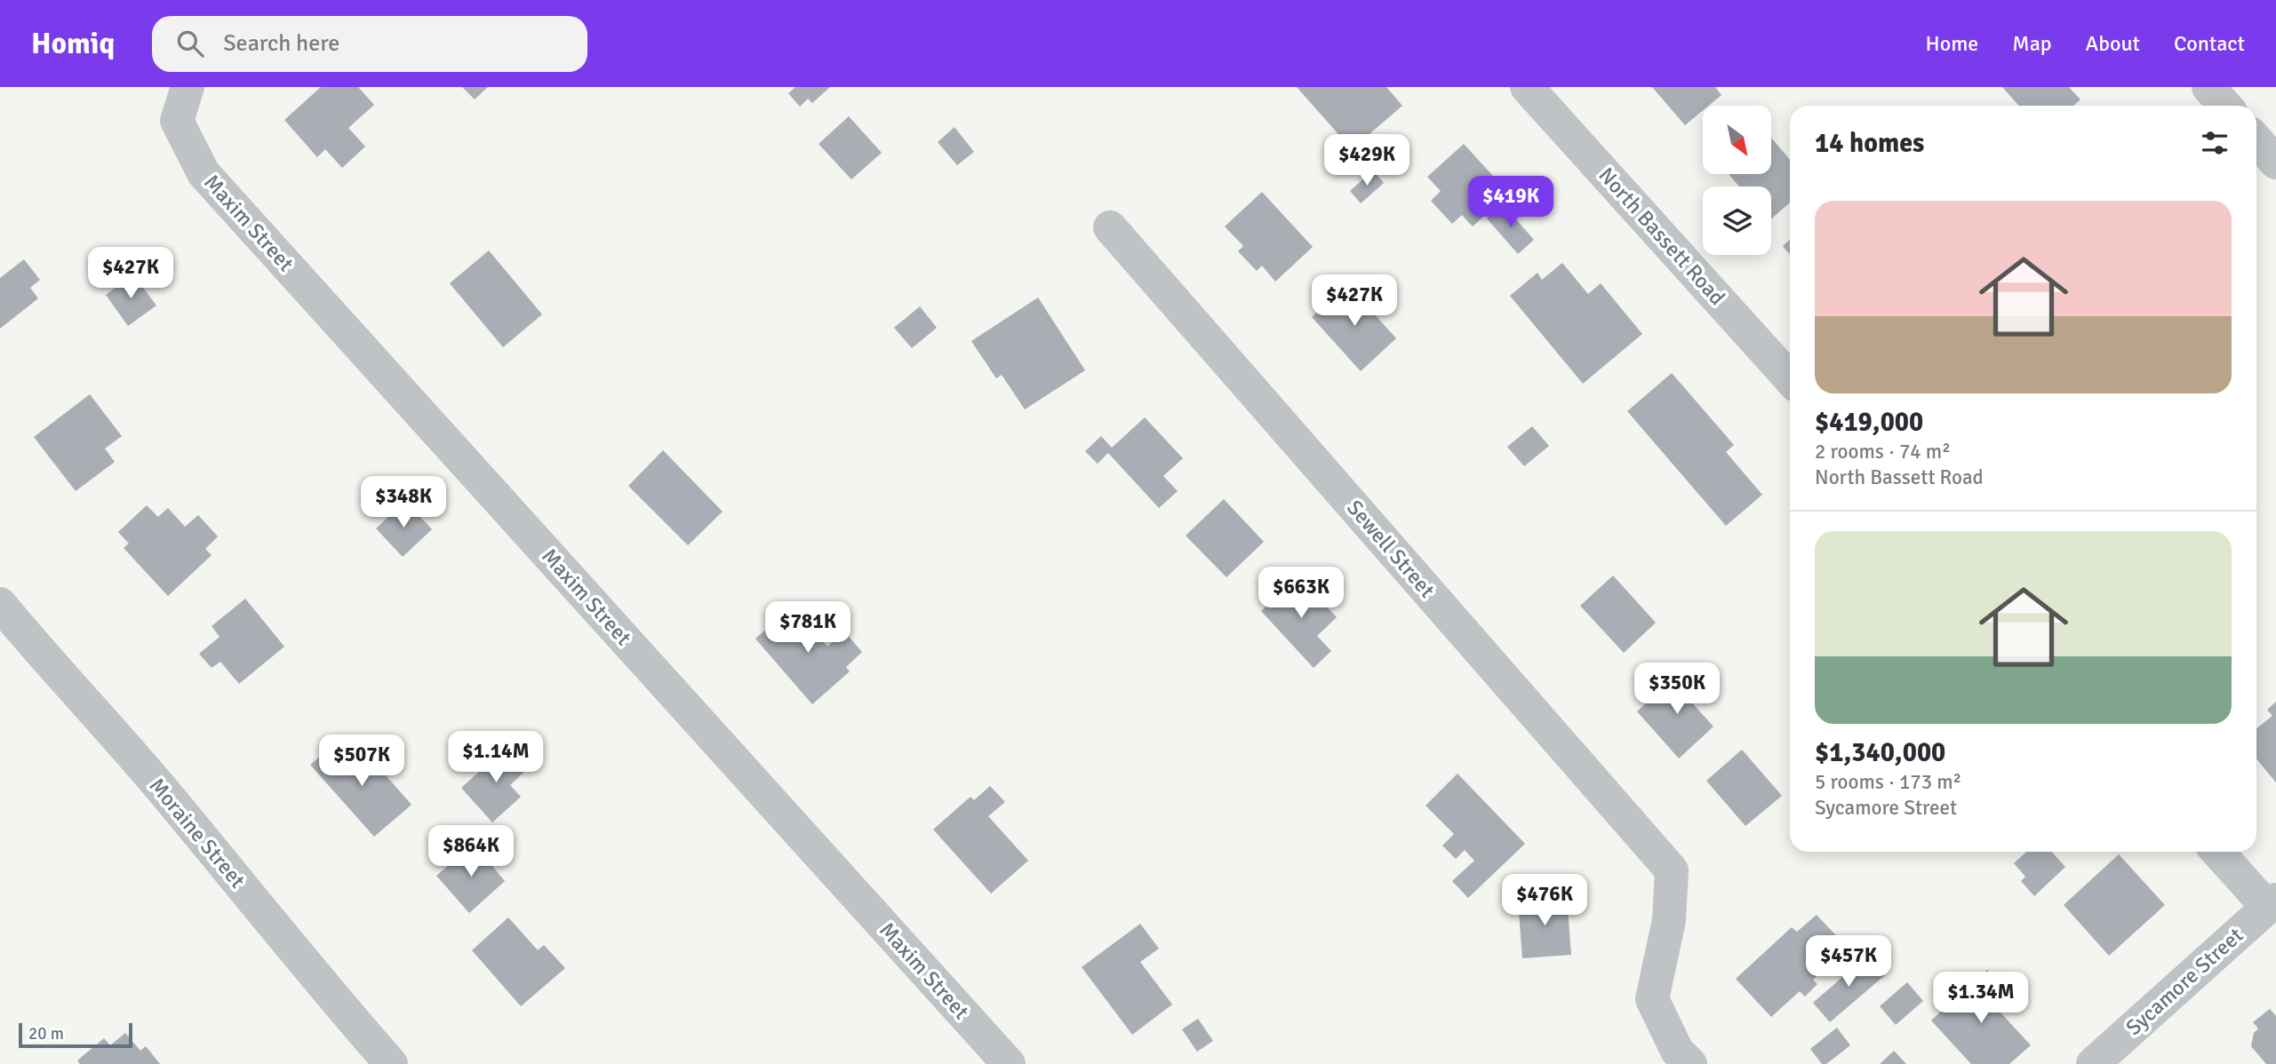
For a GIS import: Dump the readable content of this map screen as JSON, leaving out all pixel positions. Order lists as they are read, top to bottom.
{
  "streets": {
    "street": [
      "Maxim Street",
      "North Bassett Road",
      "Sewell Street",
      "Moraine Street",
      "Sycamore Street"
    ]
  },
  "scale_bar": "20 m",
  "north": "bottom right",
  "page": {
    "header": "Homiq",
    "search": "Search here",
    "nav": [
      "Home",
      "Map",
      "About",
      "Contact"
    ],
    "heading": "14 homes",
    "price": [
      "$429K",
      "$419K",
      "$427K",
      "$427K",
      "$348K",
      "$663K",
      "$781K",
      "$350K",
      "$1.14M",
      "$507K",
      "$864K",
      "$476K",
      "$457K",
      "$1.34M"
    ],
    "list": [
      {
        "name": "$419,000",
        "note": "2 rooms · 74 m² · North Bassett Road"
      },
      {
        "name": "$1,340,000",
        "note": "5 rooms · 173 m² · Sycamore Street"
      }
    ],
    "scale": "20 m"
  }
}
